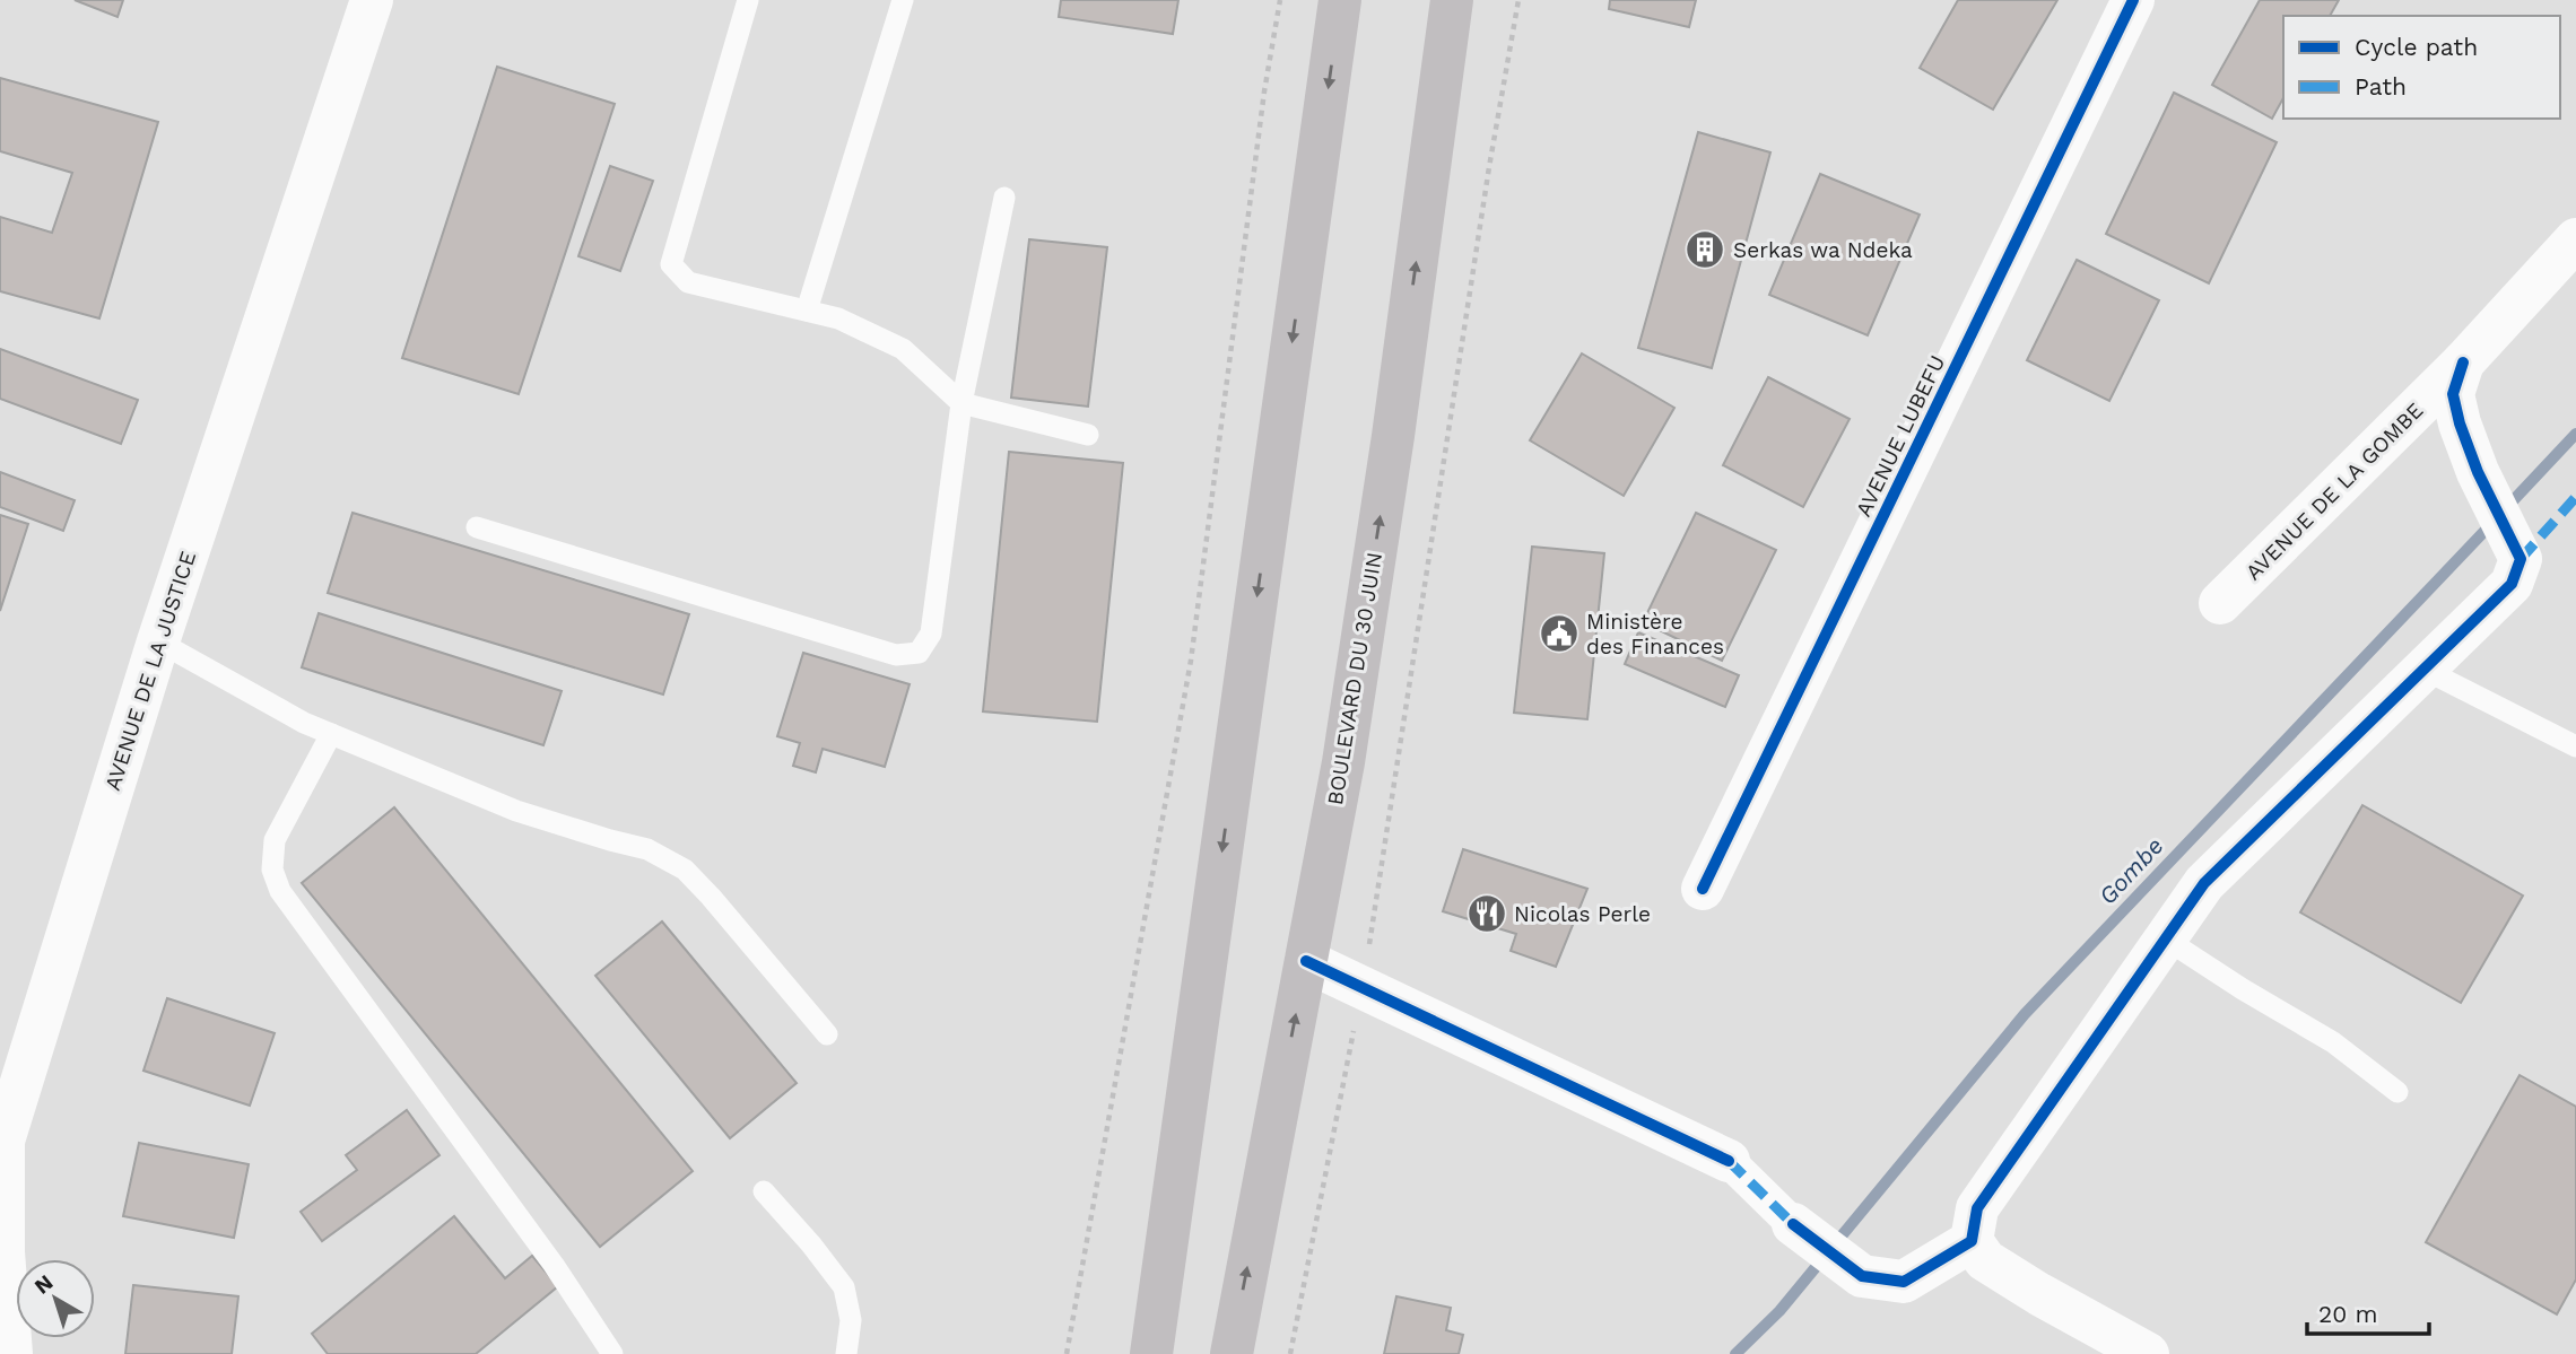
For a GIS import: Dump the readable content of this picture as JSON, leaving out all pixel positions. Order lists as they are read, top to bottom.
{
  "streets": {
    "main road": ["BOULEVARD DU 30 JUIN"],
    "street": ["AVENUE LUBEFU", "AVENUE DE LA GOMBE", "AVENUE DE LA JUSTICE"]
  },
  "water": ["Gombe"],
  "places": {
    "building": ["Serkas wa Ndeka"],
    "public building": ["Ministère des Finances"],
    "restaurant": ["Nicolas Perle"]
  },
  "legend": ["Cycle path", "Path"],
  "scale_bar": "20 m",
  "north": "top left"
}
